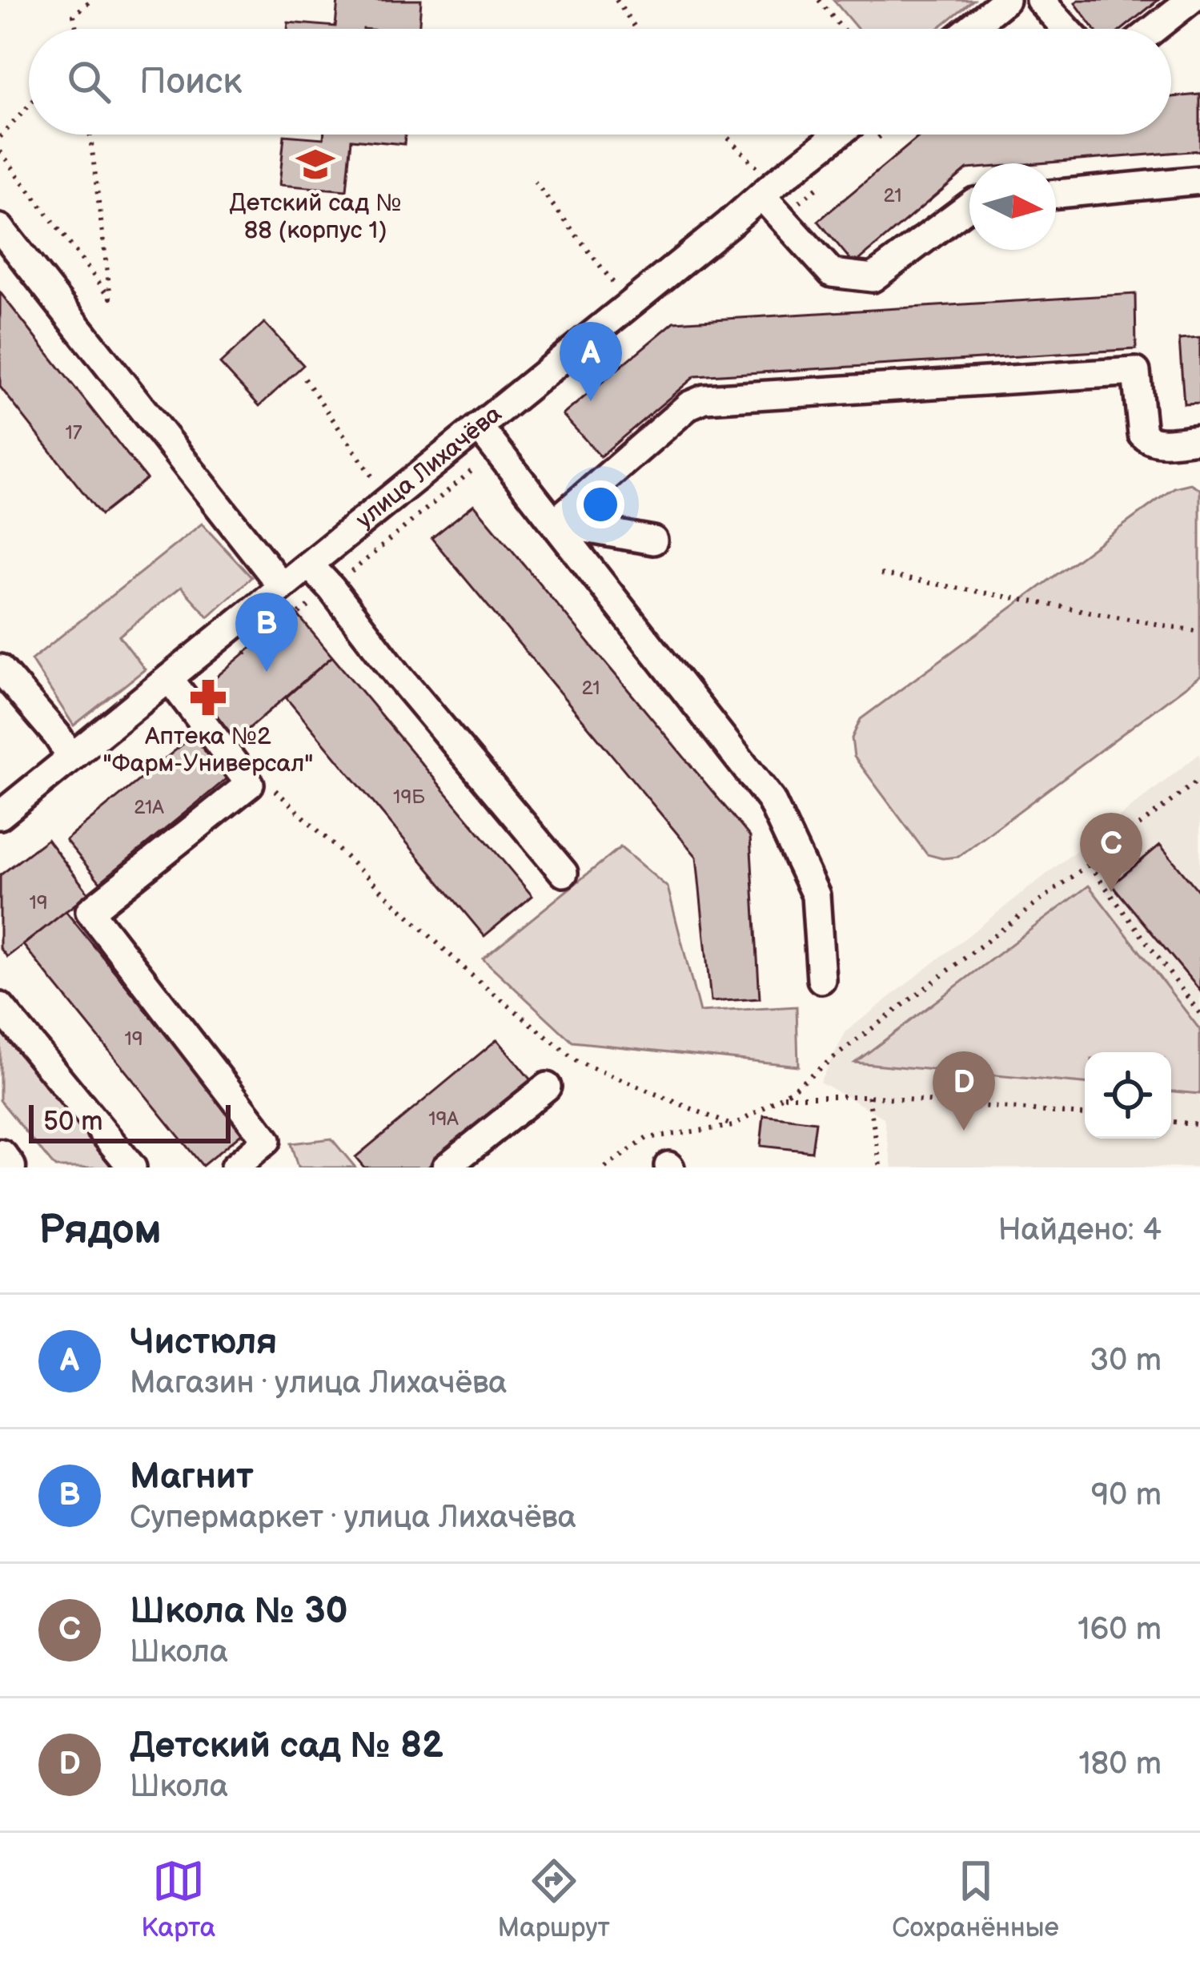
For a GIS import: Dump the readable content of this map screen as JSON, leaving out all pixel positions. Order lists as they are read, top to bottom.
{
  "streets": {
    "street": ["улица Лихачёва"]
  },
  "places": {
    "school or university": ["Детский сад № 88 (корпус 1)"],
    "pharmacy": ["Аптека №2 \"Фарм-Универсал\""]
  },
  "house_numbers": [
    "21",
    "17",
    "21",
    "19Б",
    "21А",
    "19",
    "19",
    "19А"
  ],
  "scale_bar": "50 m",
  "north": "right",
  "page": {
    "search": "Поиск",
    "pins": [
      "A",
      "B",
      "C",
      "D"
    ],
    "scale": "50 m",
    "heading": ["Рядом", "Найдено: 4"],
    "list": [
      {
        "mark": "A",
        "name": "Чистюля",
        "note": "Магазин · улица Лихачёва",
        "value": "30 m"
      },
      {
        "mark": "B",
        "name": "Магнит",
        "note": "Супермаркет · улица Лихачёва",
        "value": "90 m"
      },
      {
        "mark": "C",
        "name": "Школа № 30",
        "note": "Школа",
        "value": "160 m"
      },
      {
        "mark": "D",
        "name": "Детский сад № 82",
        "note": "Школа",
        "value": "180 m"
      }
    ],
    "nav": ["Карта", "Маршрут", "Сохранённые"]
  }
}
